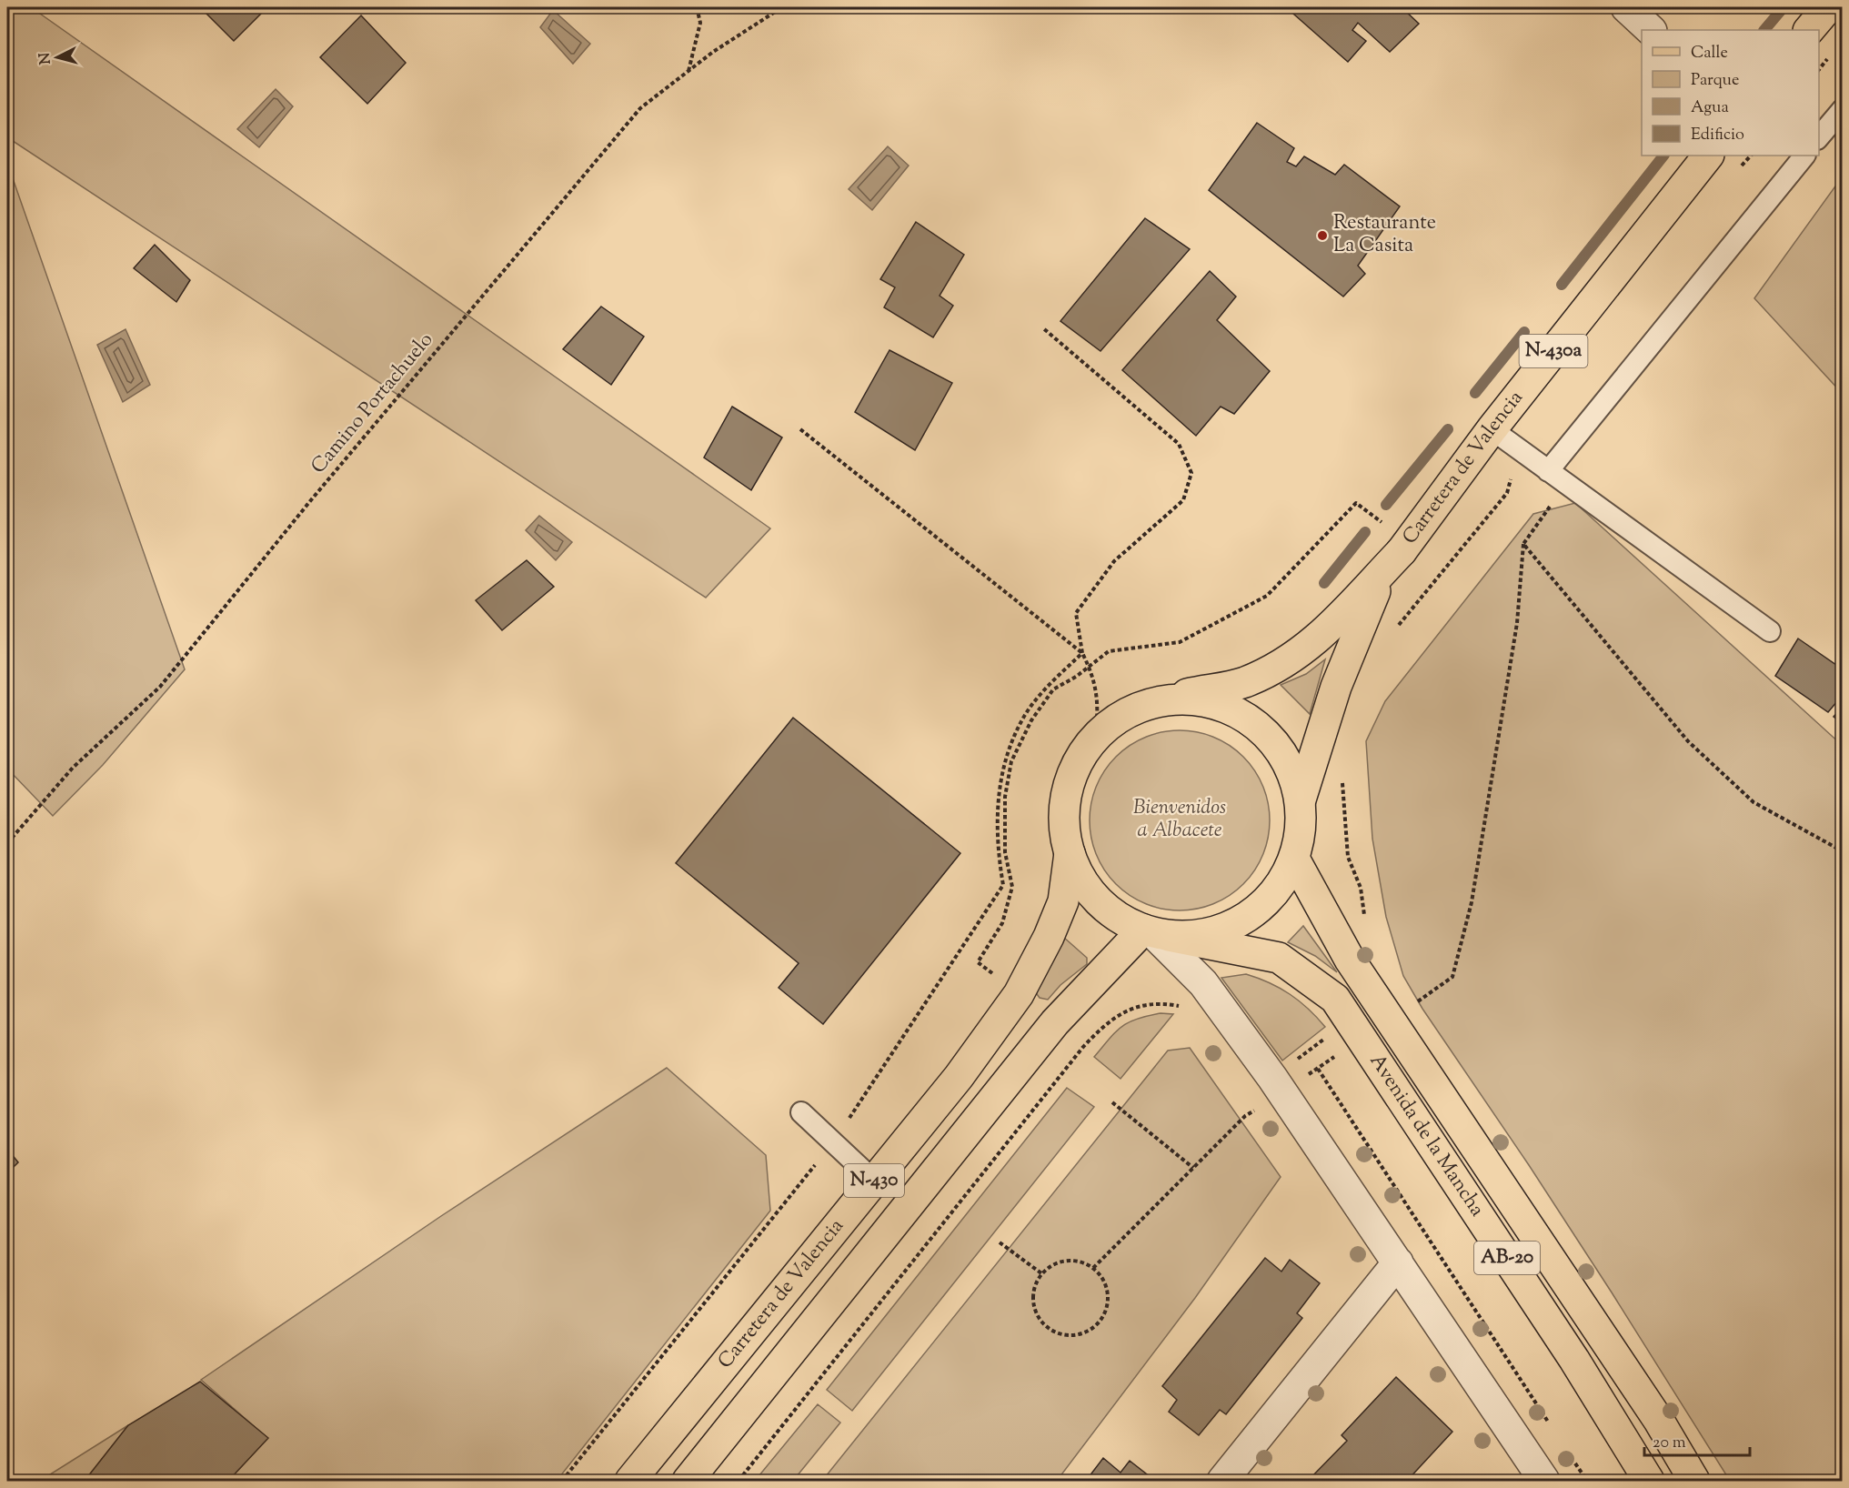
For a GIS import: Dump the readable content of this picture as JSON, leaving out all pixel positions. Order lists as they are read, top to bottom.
{
  "streets": {
    "main road": [
      "N-430a",
      "Carretera de Valencia",
      "Avenida de la Mancha",
      "N-430",
      "AB-20"
    ],
    "path": ["Camino Portachuelo"]
  },
  "crossings": [
    ["Carretera de Valencia", "Avenida de la Mancha"]
  ],
  "parks": ["Bienvenidos a Albacete"],
  "places": ["Restaurante La Casita"],
  "legend": [
    "Calle",
    "Parque",
    "Agua",
    "Edificio"
  ],
  "scale_bar": "20 m",
  "north": "left"
}
